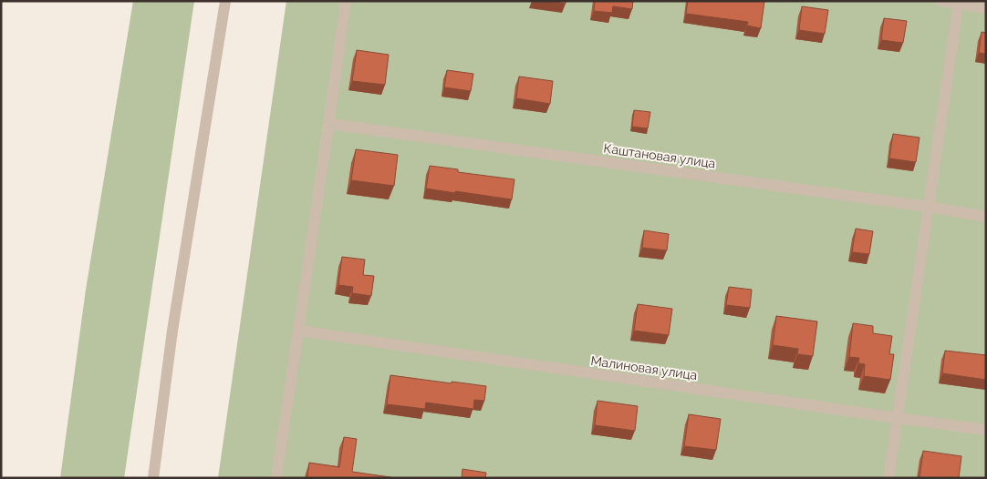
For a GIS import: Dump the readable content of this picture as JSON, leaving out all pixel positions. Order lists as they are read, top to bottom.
{
  "streets": {
    "street": ["Каштановая улица", "Малиновая улица"]
  }
}
